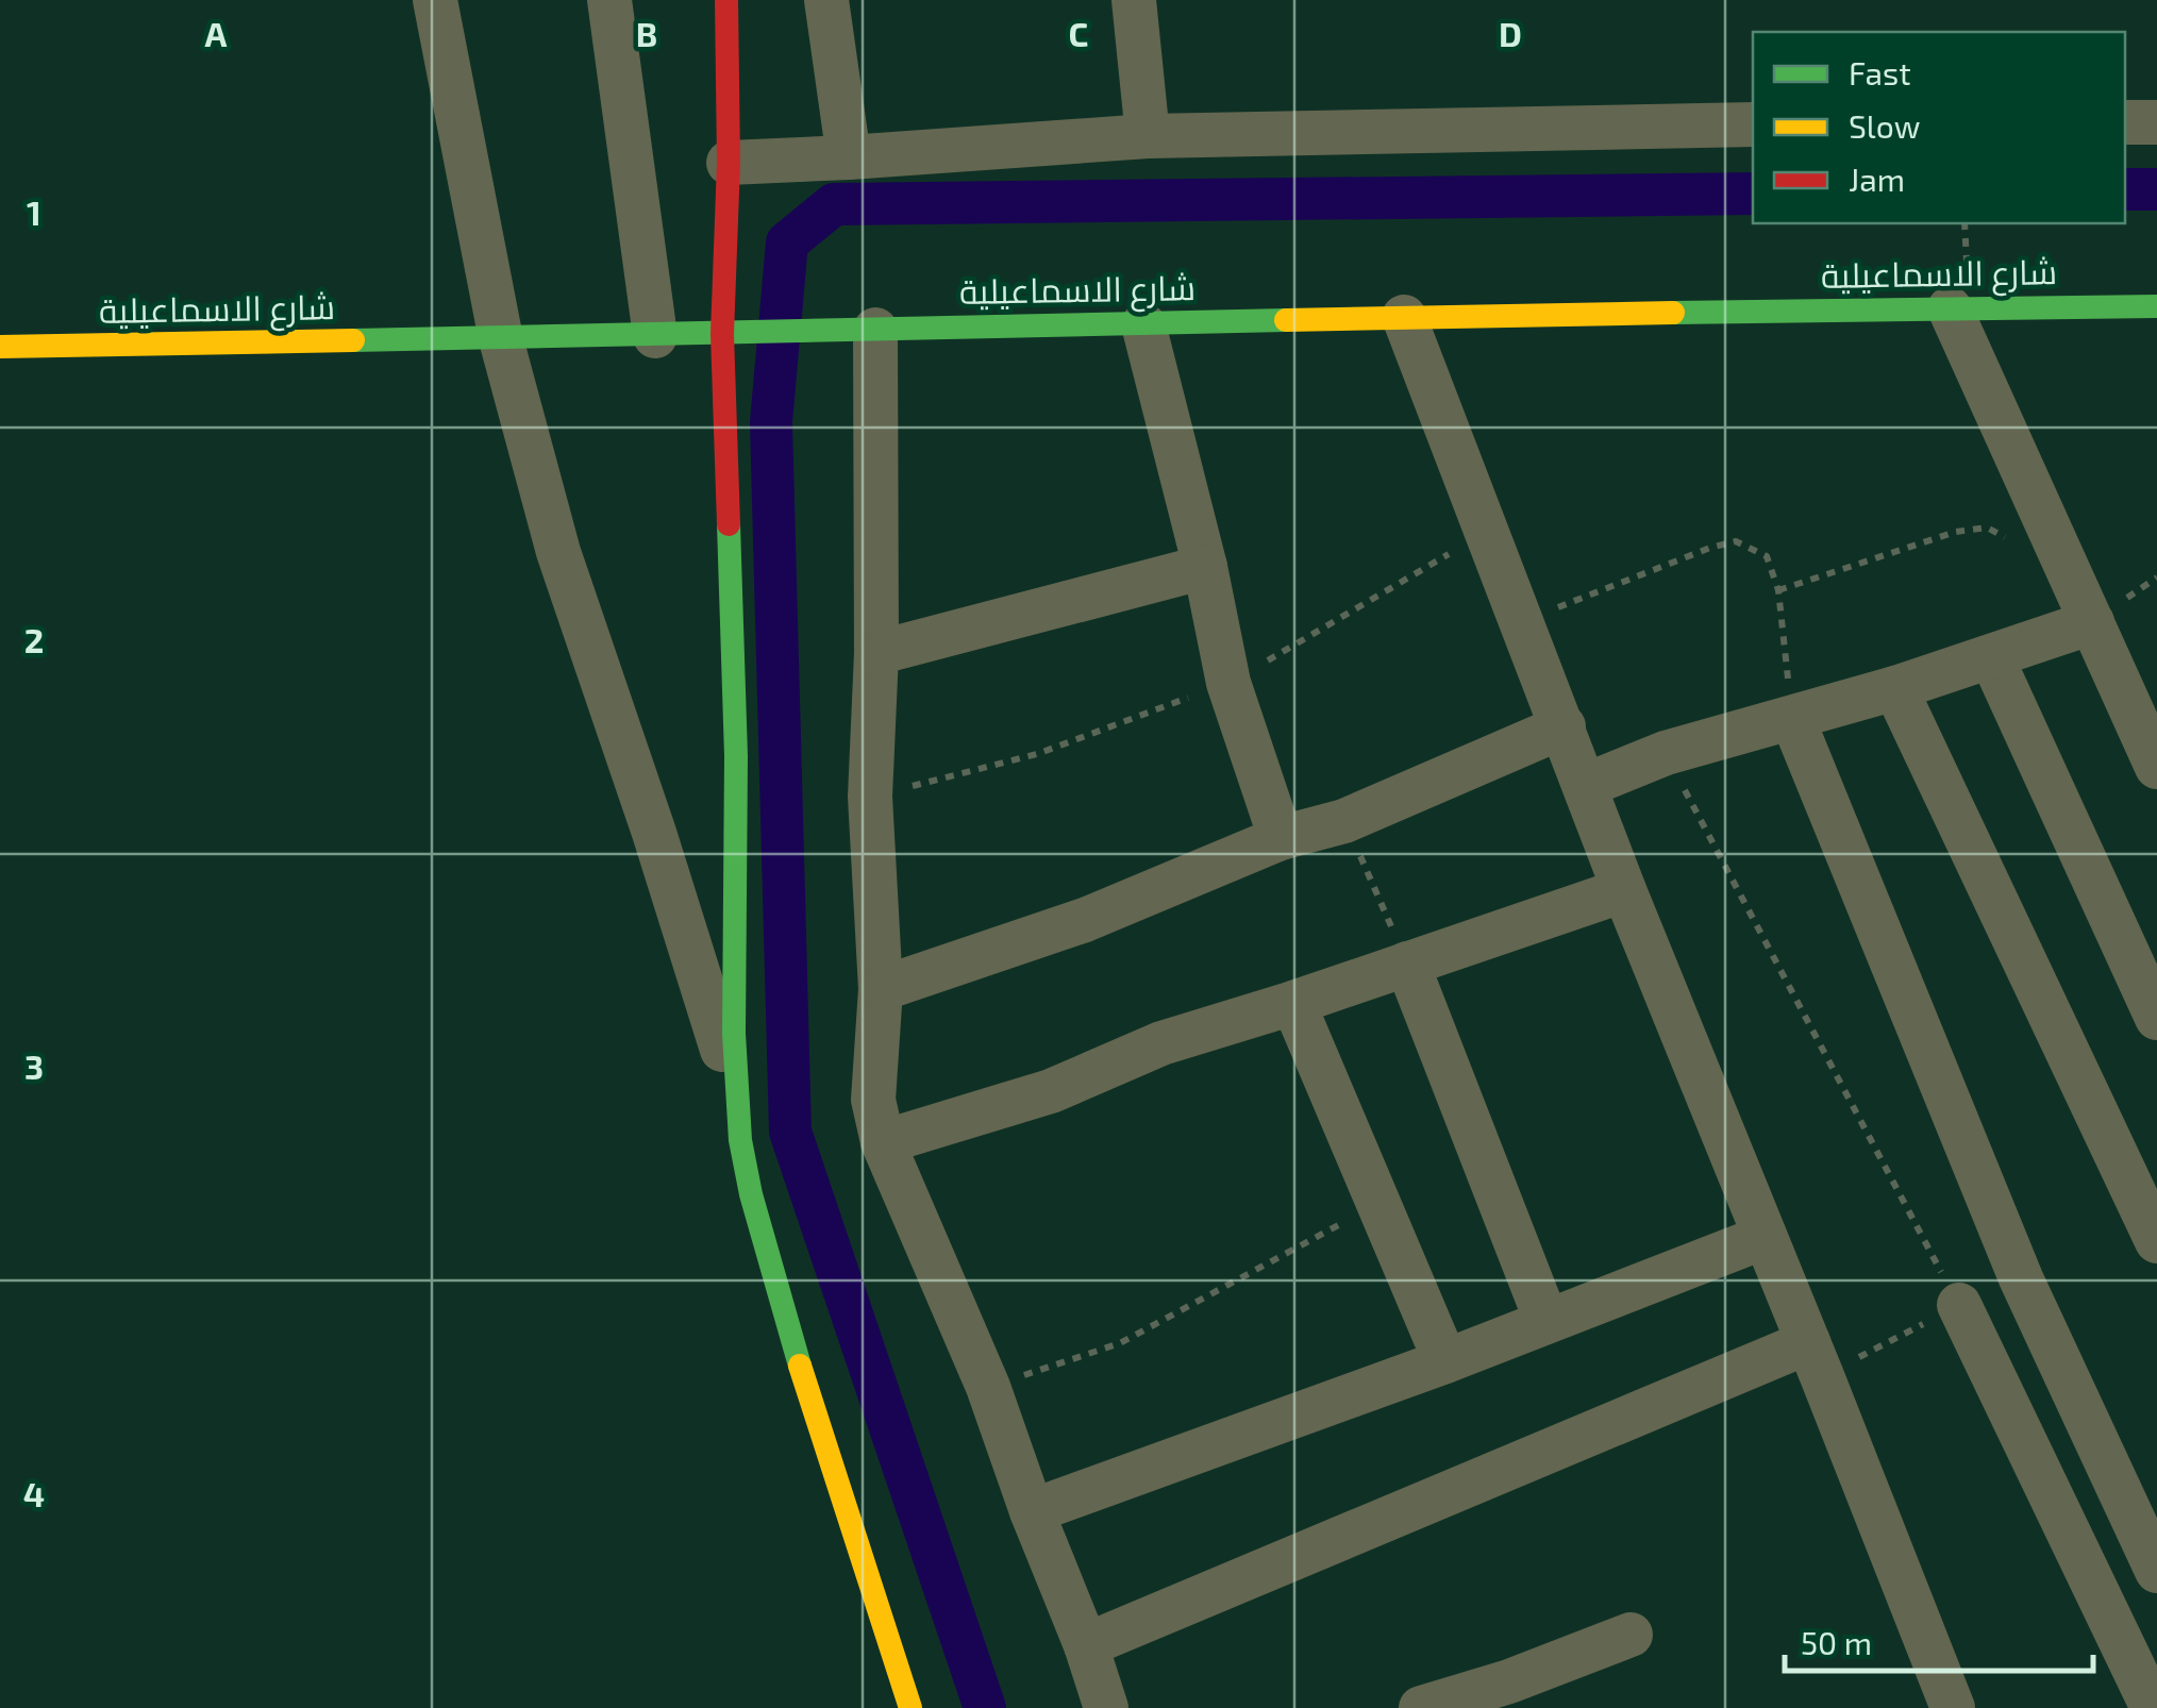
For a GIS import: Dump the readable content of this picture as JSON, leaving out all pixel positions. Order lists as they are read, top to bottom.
{
  "streets": {
    "street": ["شارع الاسماعيلية"]
  },
  "legend": ["Fast", "Slow", "Jam"],
  "scale_bar": "50 m",
  "grid": {
    "columns": [
      "A",
      "B",
      "C",
      "D"
    ],
    "rows": [
      "1",
      "2",
      "3",
      "4"
    ]
  }
}
